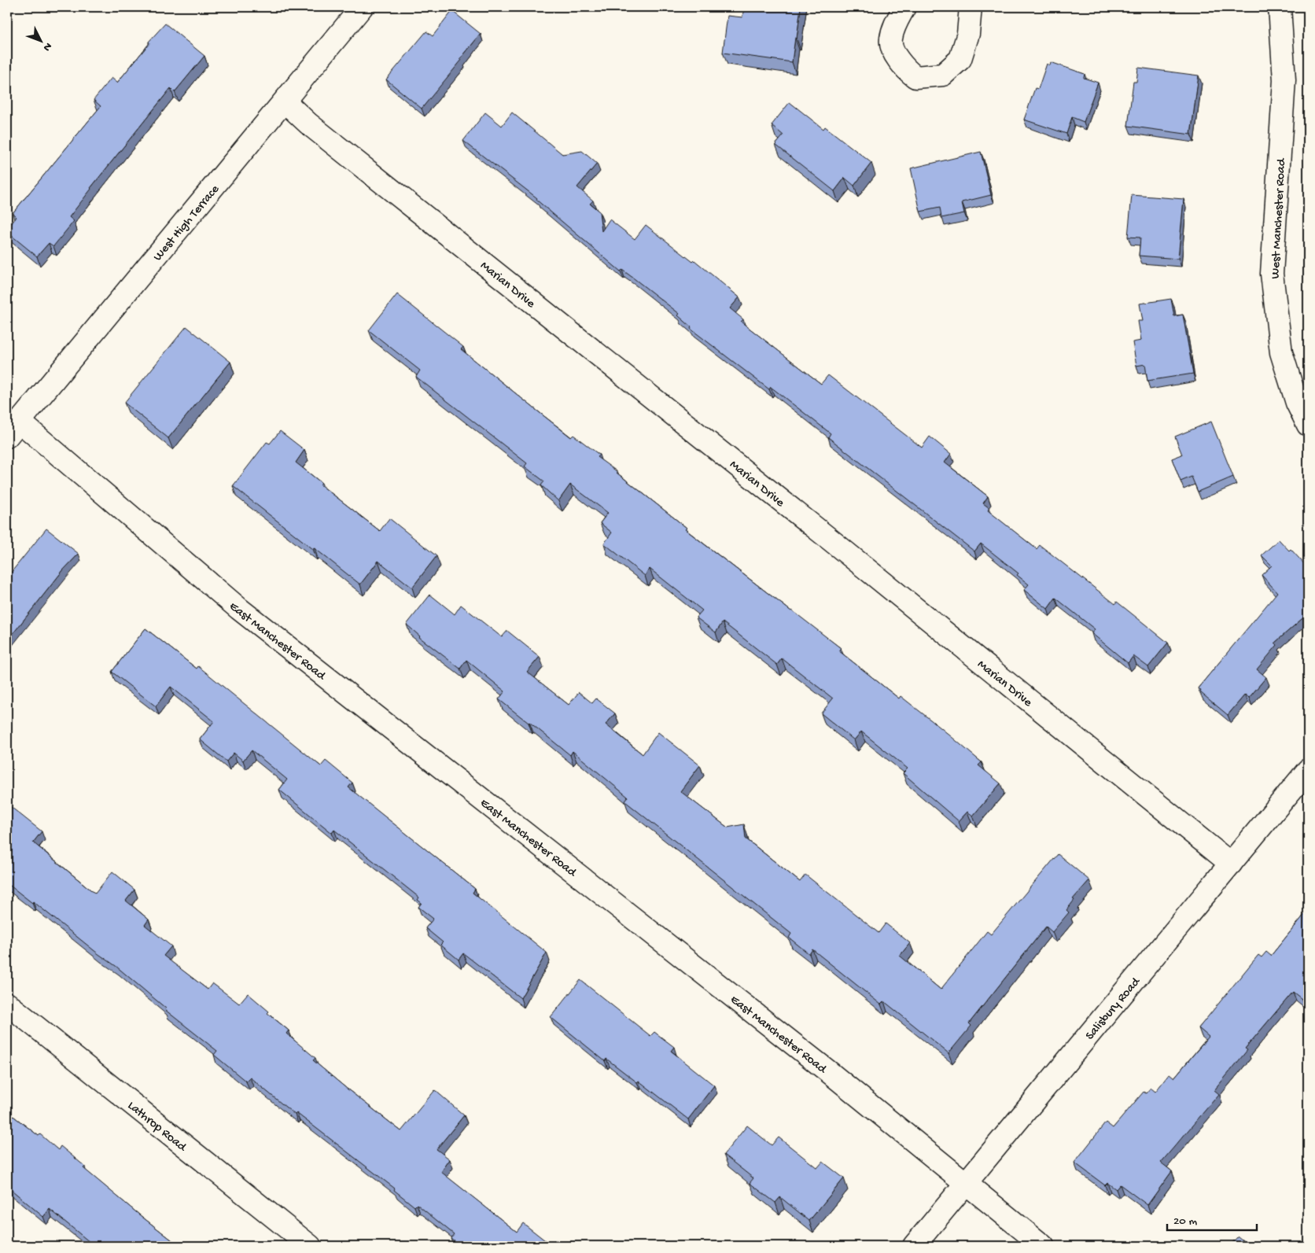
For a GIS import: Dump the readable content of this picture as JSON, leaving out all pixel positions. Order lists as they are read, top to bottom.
{
  "streets": {
    "street": [
      "West Manchester Road",
      "West High Terrace",
      "Marian Drive",
      "East Manchester Road",
      "Salisbury Road",
      "Lathrop Road"
    ]
  },
  "crossings": [
    ["West High Terrace", "Marian Drive"],
    ["West High Terrace", "East Manchester Road"],
    ["Marian Drive", "Salisbury Road"],
    ["East Manchester Road", "Salisbury Road"]
  ],
  "scale_bar": "20 m",
  "north": "bottom right"
}
